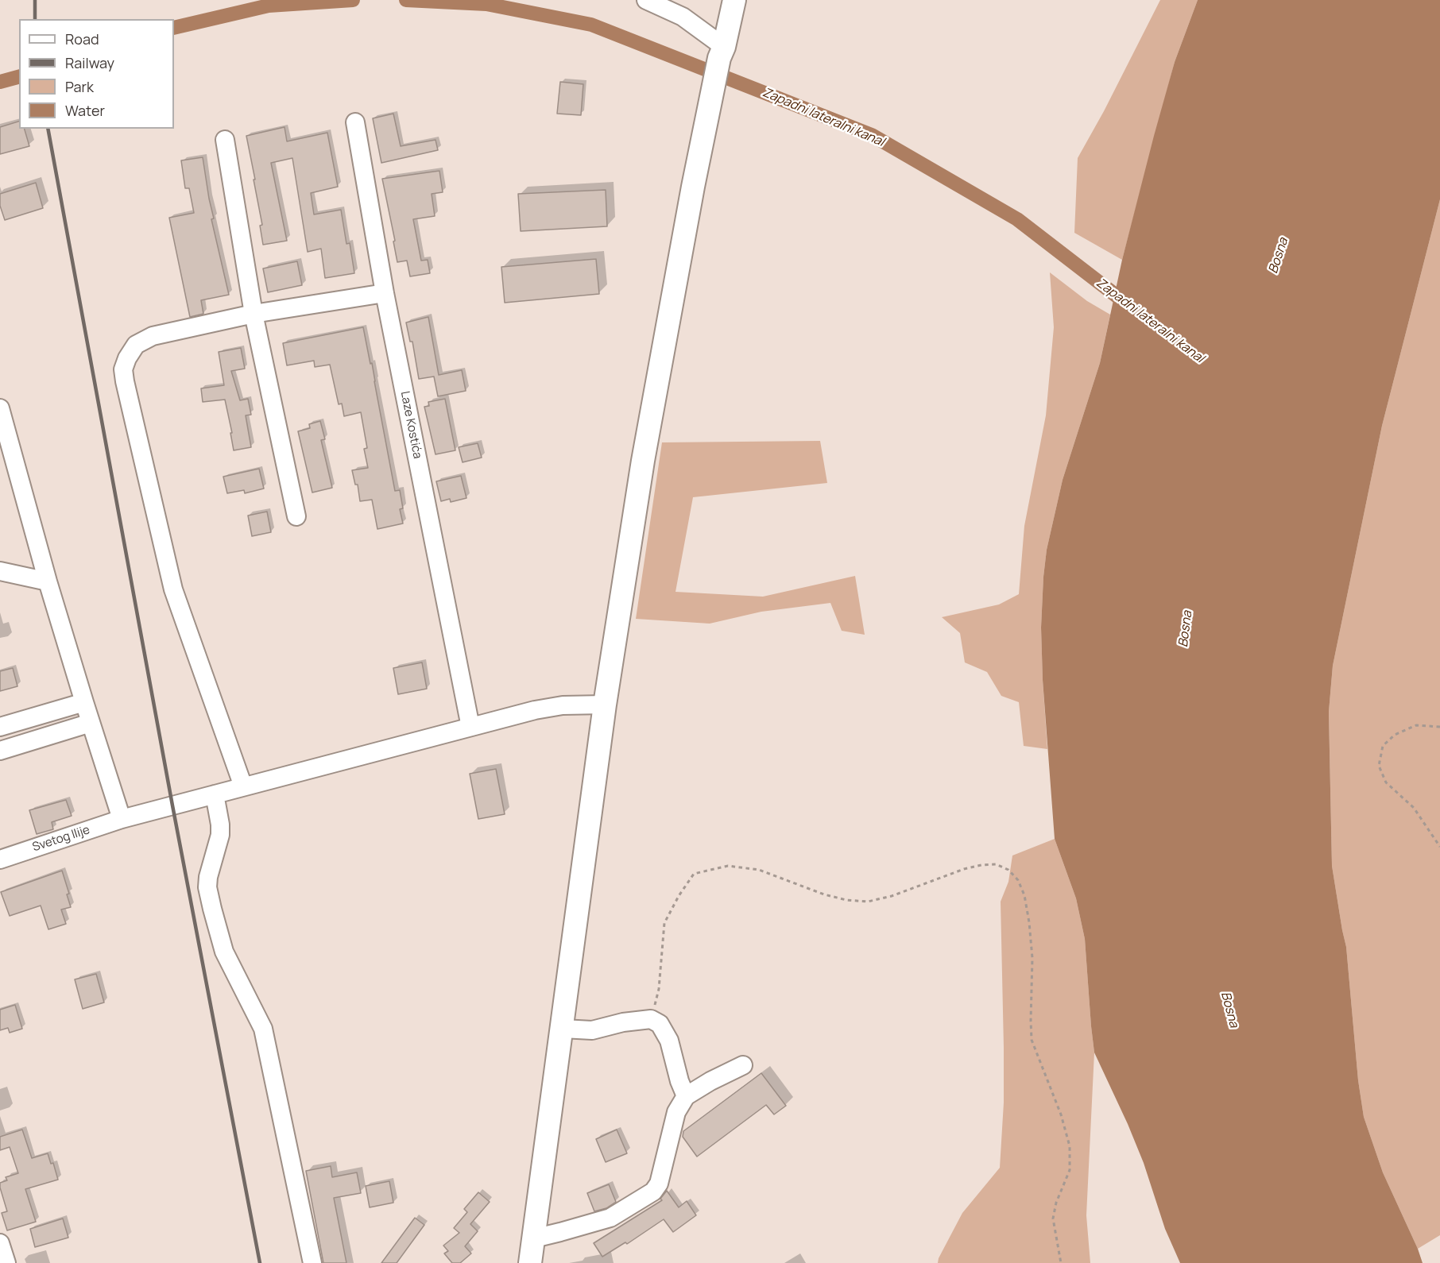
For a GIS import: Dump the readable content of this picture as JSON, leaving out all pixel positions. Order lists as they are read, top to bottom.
{
  "streets": {
    "street": ["Laze Kostića", "Svetog Ilije"]
  },
  "crossings": [
    ["Laze Kostića", "Svetog Ilije"]
  ],
  "water": ["Zapadni lateralni kanal", "Bosna"],
  "legend": [
    "Road",
    "Railway",
    "Park",
    "Water"
  ]
}
